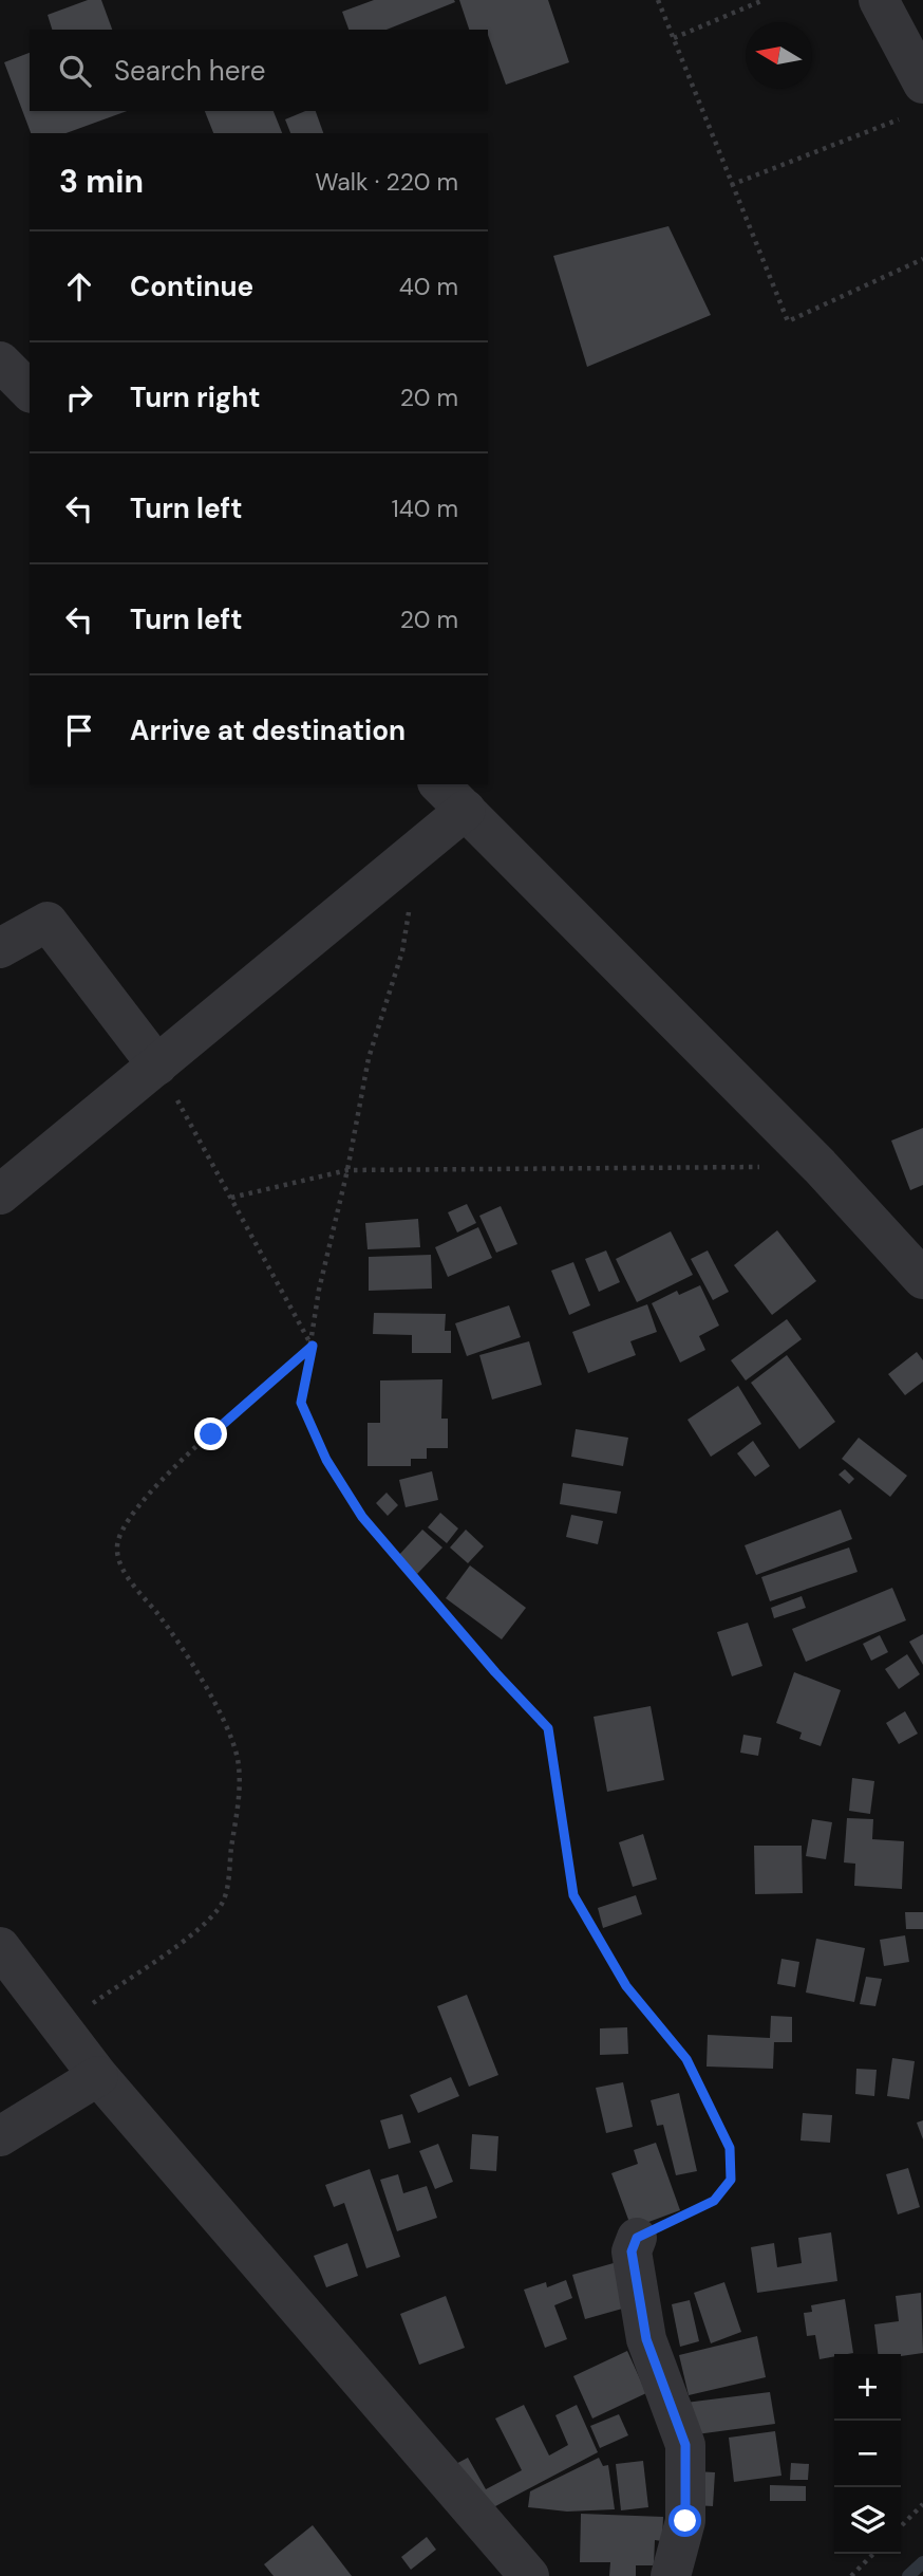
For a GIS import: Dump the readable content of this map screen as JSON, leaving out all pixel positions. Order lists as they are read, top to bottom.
{
  "north": "left",
  "page": {
    "search": "Search here",
    "heading": ["3 min", "Walk · 220 m"],
    "list": [
      ["Continue", "40 m"],
      ["Turn right", "20 m"],
      ["Turn left", "140 m"],
      ["Turn left", "20 m"],
      "Arrive at destination"
    ],
    "map_buttons": ["+", "−"]
  }
}
